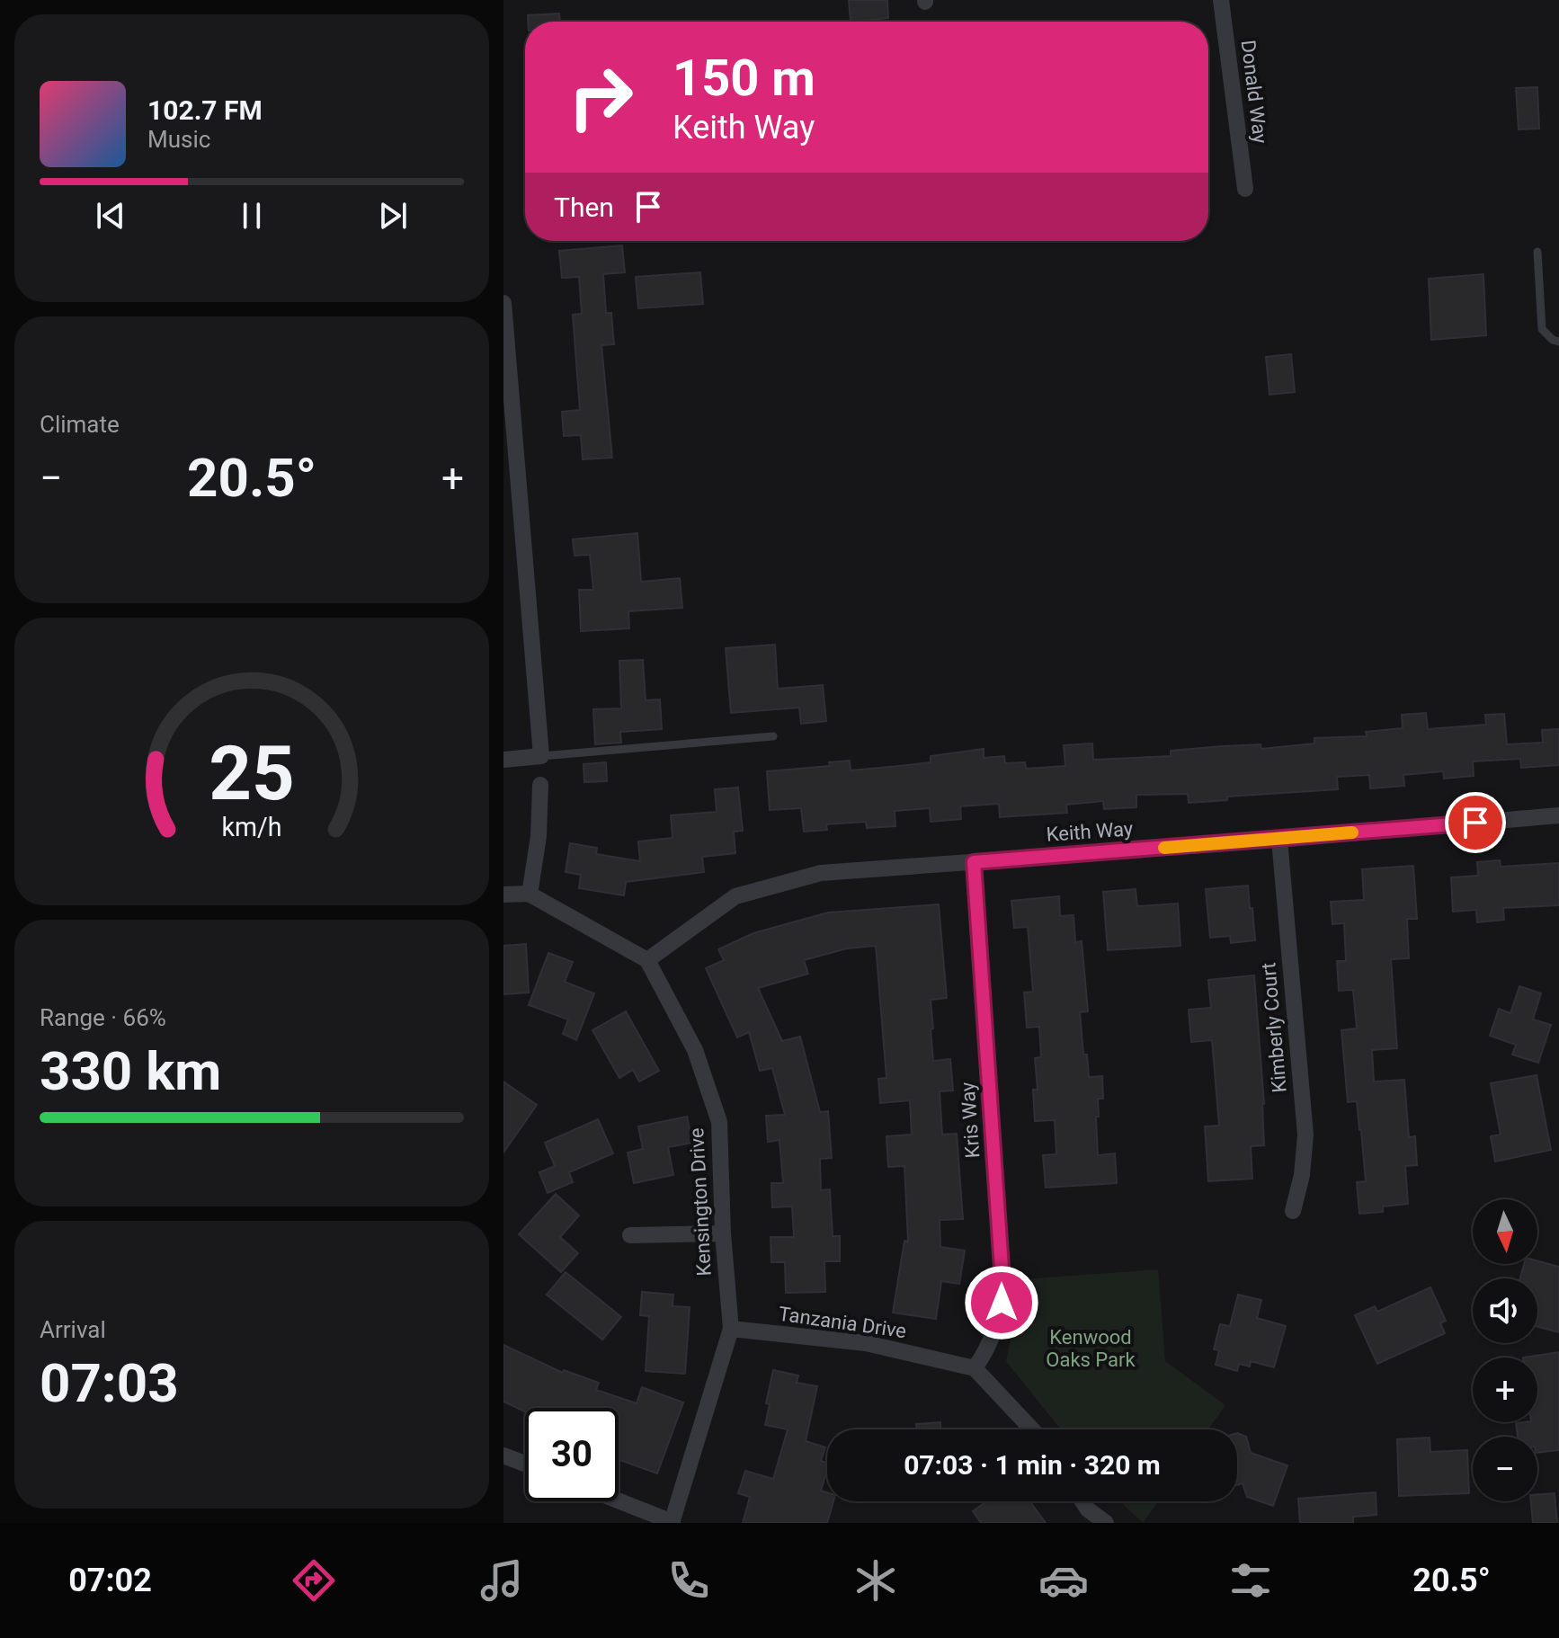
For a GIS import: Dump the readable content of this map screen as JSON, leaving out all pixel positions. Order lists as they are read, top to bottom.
{
  "streets": {
    "street": [
      "Donald Way",
      "Keith Way",
      "Kimberly Court",
      "Kris Way",
      "Kensington Drive",
      "Tanzania Drive"
    ]
  },
  "crossings": [
    ["Keith Way", "Kimberly Court"],
    ["Keith Way", "Kris Way"],
    ["Keith Way", "Kensington Drive"],
    ["Kris Way", "Tanzania Drive"],
    ["Kensington Drive", "Tanzania Drive"]
  ],
  "parks": ["Kenwood Oaks Park"],
  "north": "bottom",
  "page": {
    "turn": ["150 m", "Keith Way"],
    "song": ["102.7 FM", "Music"],
    "then": "Then",
    "tile": [
      "Climate",
      ["Range · 66%", "330 km"],
      ["Arrival", "07:03"]
    ],
    "heat": ["−", "20.5°", "+"],
    "map_buttons": ["+", "−"],
    "limit": "30",
    "trip": "07:03 · 1 min · 320 m",
    "tabs": ["07:02", "20.5°"],
    "gauge": ["25", "km/h"]
  }
}
